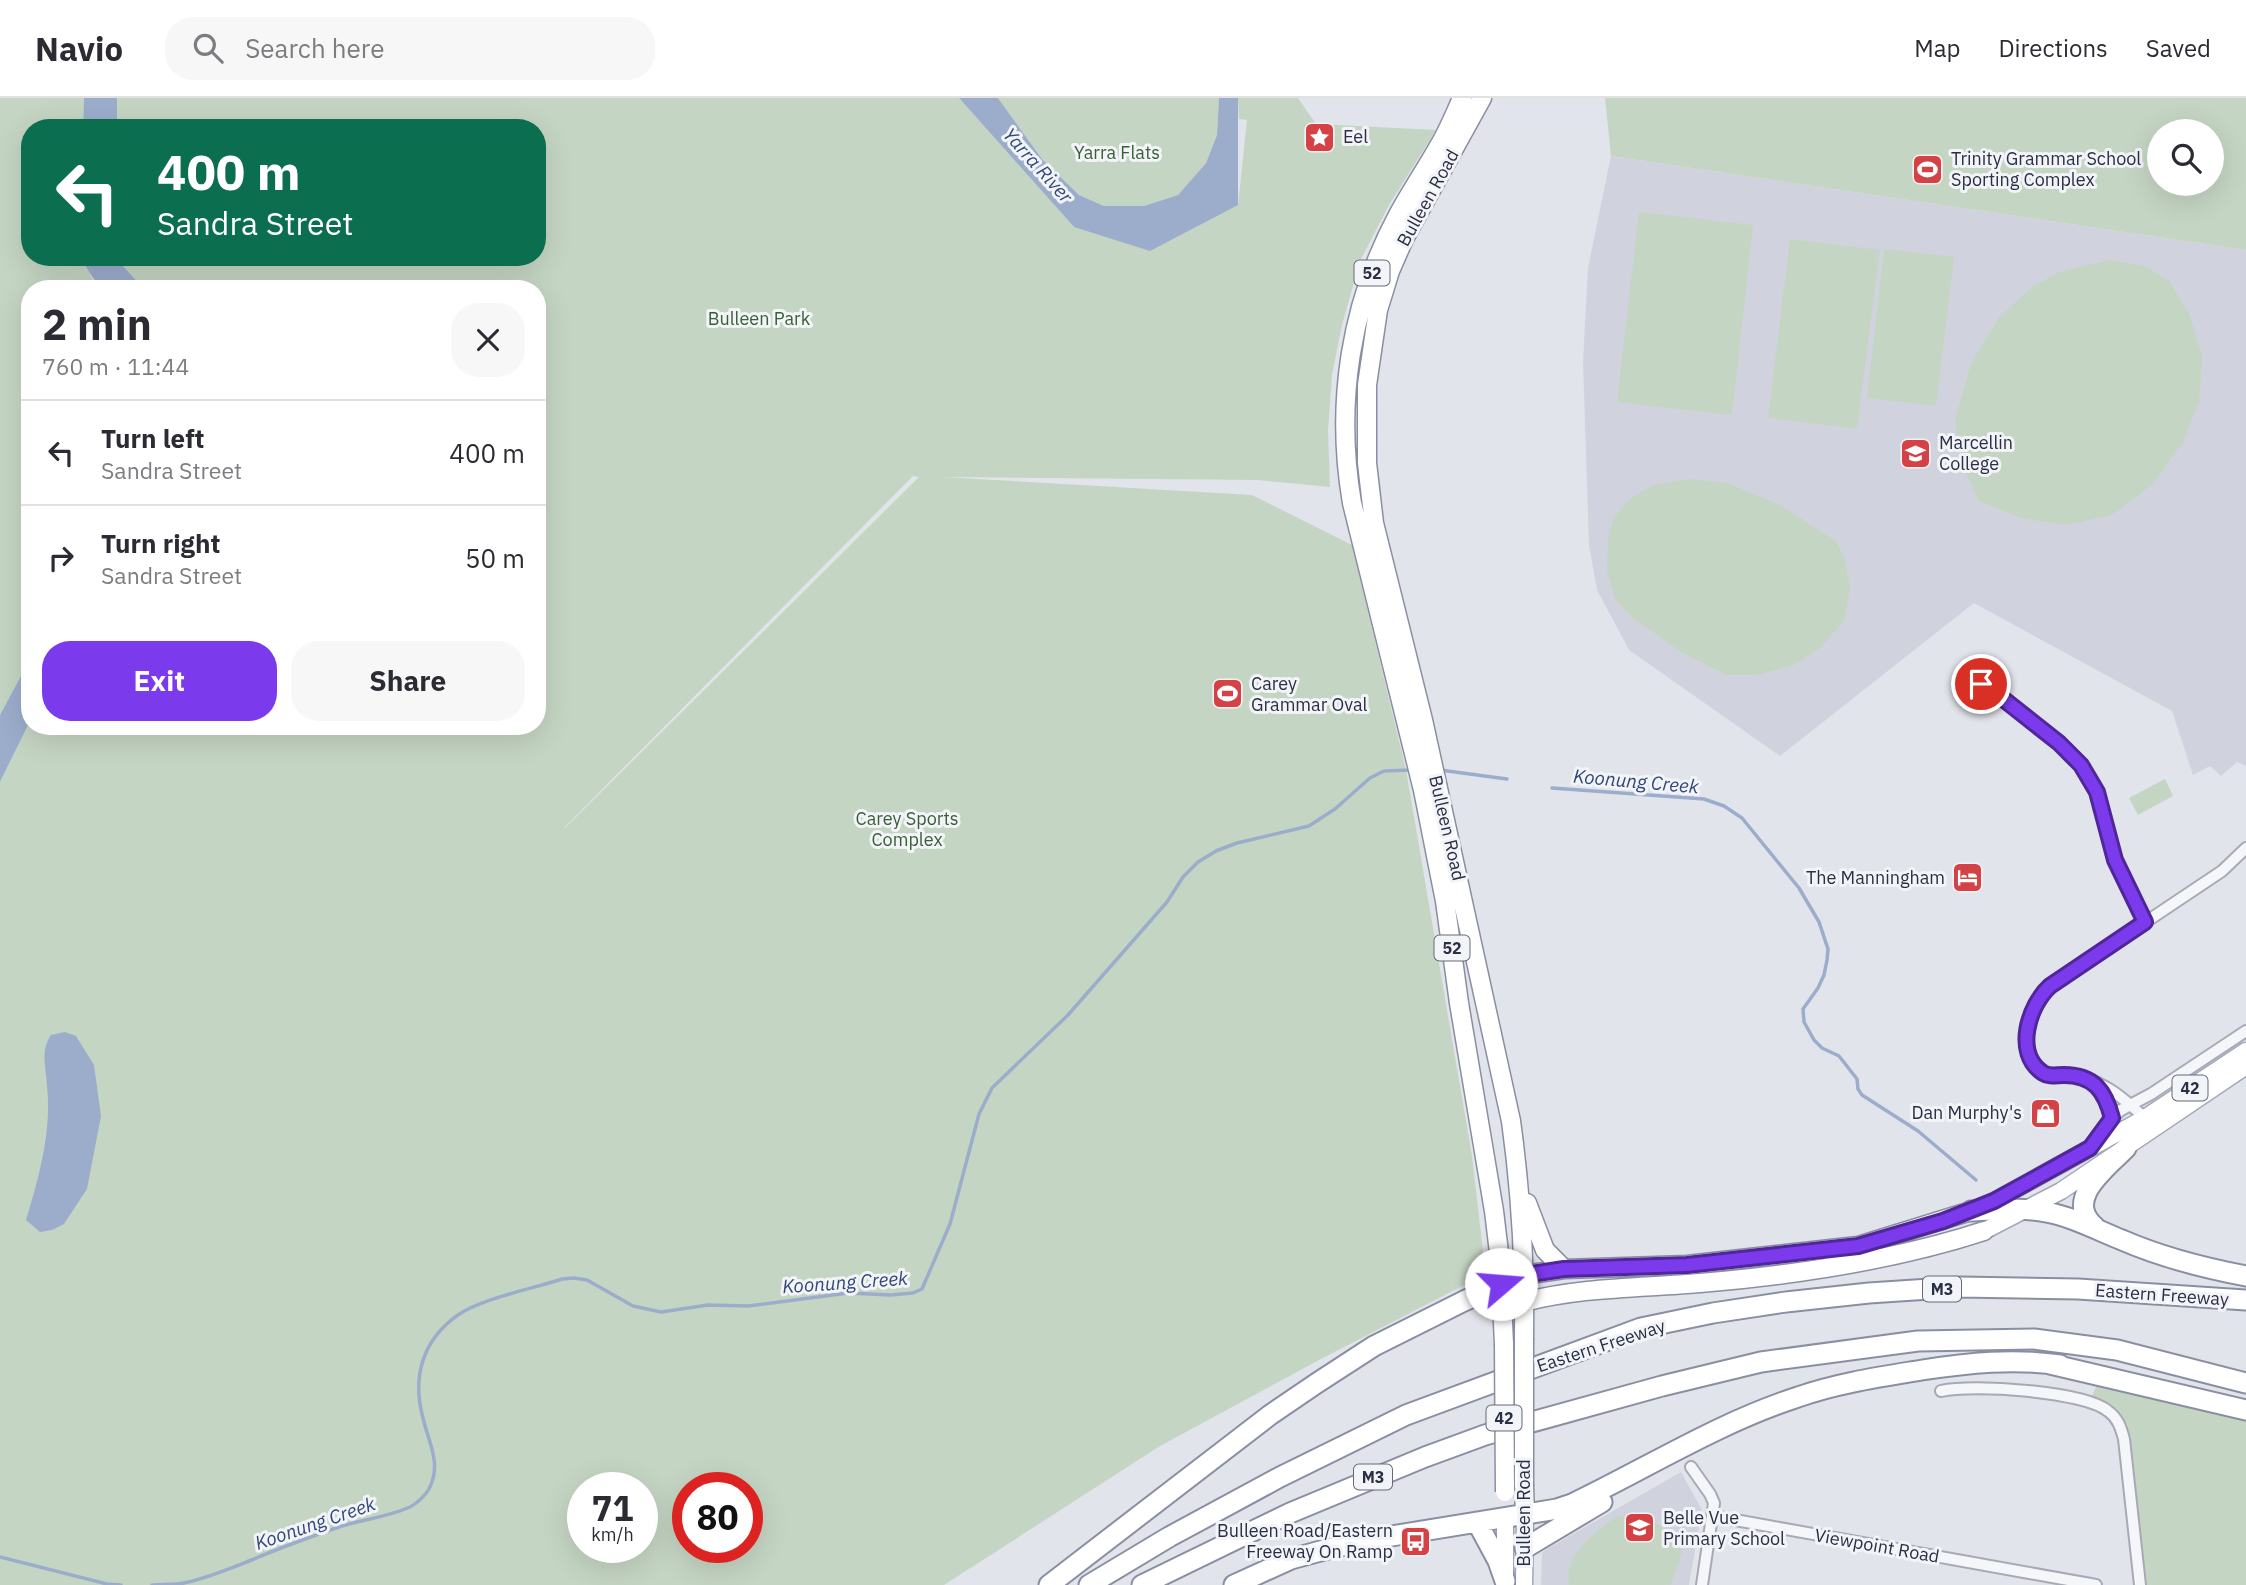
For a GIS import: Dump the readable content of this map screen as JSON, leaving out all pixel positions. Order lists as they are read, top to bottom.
{
  "streets": {
    "highway": [
      "Bulleen Road",
      "52",
      "42",
      "M3",
      "Eastern Freeway"
    ],
    "street": ["Viewpoint Road"]
  },
  "crossings": [
    ["Bulleen Road", "42"]
  ],
  "water": ["Yarra River", "Koonung Creek"],
  "parks": ["Yarra Flats", "Bulleen Park", "Carey Sports Complex"],
  "places": {
    "place": ["Eel"],
    "sports": ["Trinity Grammar School Sporting Complex", "Carey Grammar Oval"],
    "school or university": ["Marcellin College", "Belle Vue Primary School"],
    "hotel": ["The Manningham"],
    "shop": ["Dan Murphy's"],
    "bus stop": ["Bulleen Road/Eastern Freeway On Ramp"]
  },
  "page": {
    "header": "Navio",
    "search": "Search here",
    "nav": ["Map", "Directions", "Saved"],
    "turn": ["400 m", "Sandra Street"],
    "heading": ["2 min", "760 m · 11:44"],
    "list": [
      {
        "name": "Turn left",
        "note": "Sandra Street",
        "value": "400 m"
      },
      {
        "name": "Turn right",
        "note": "Sandra Street",
        "value": "50 m"
      }
    ],
    "buttons": ["Exit", "Share"],
    "speed": "71 km/h",
    "limit": "80"
  }
}
